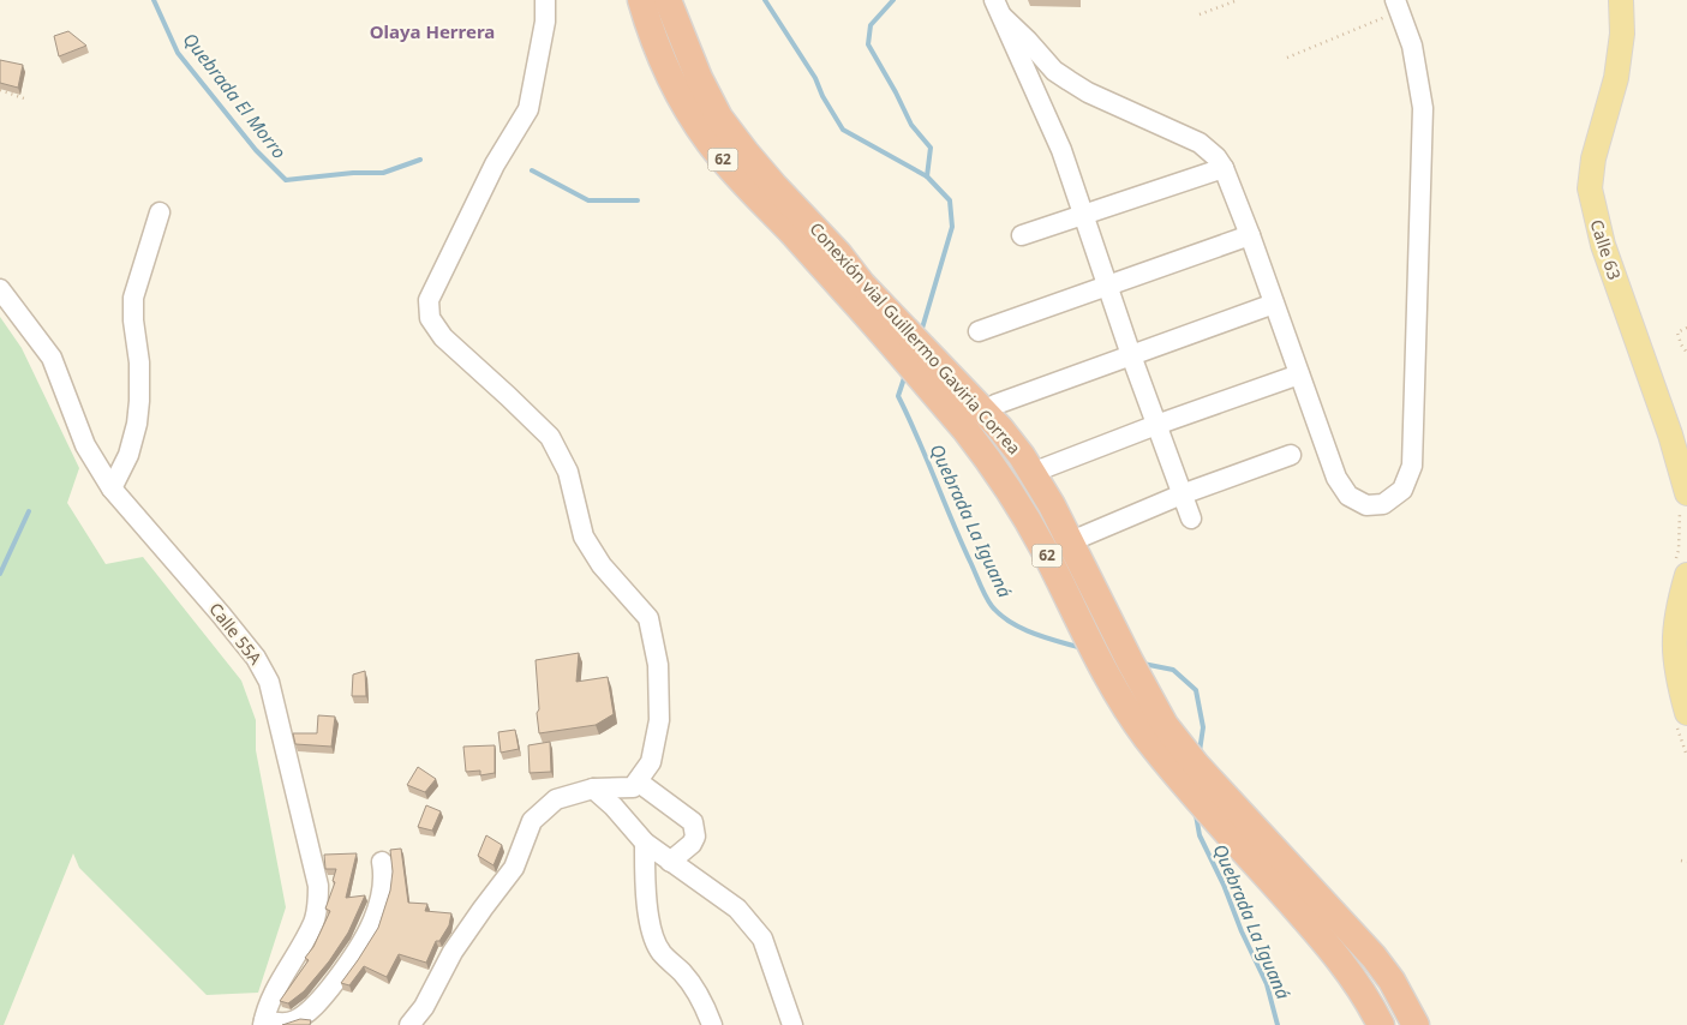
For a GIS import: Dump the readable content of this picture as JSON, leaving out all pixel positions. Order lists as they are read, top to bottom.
{
  "streets": {
    "highway": ["62", "Conexión vial Guillermo Gaviria Correa"],
    "main road": ["Calle 63"],
    "street": ["Calle 55A"]
  },
  "districts": ["Olaya Herrera"],
  "water": ["Quebrada El Morro", "Quebrada La Iguaná"]
}
